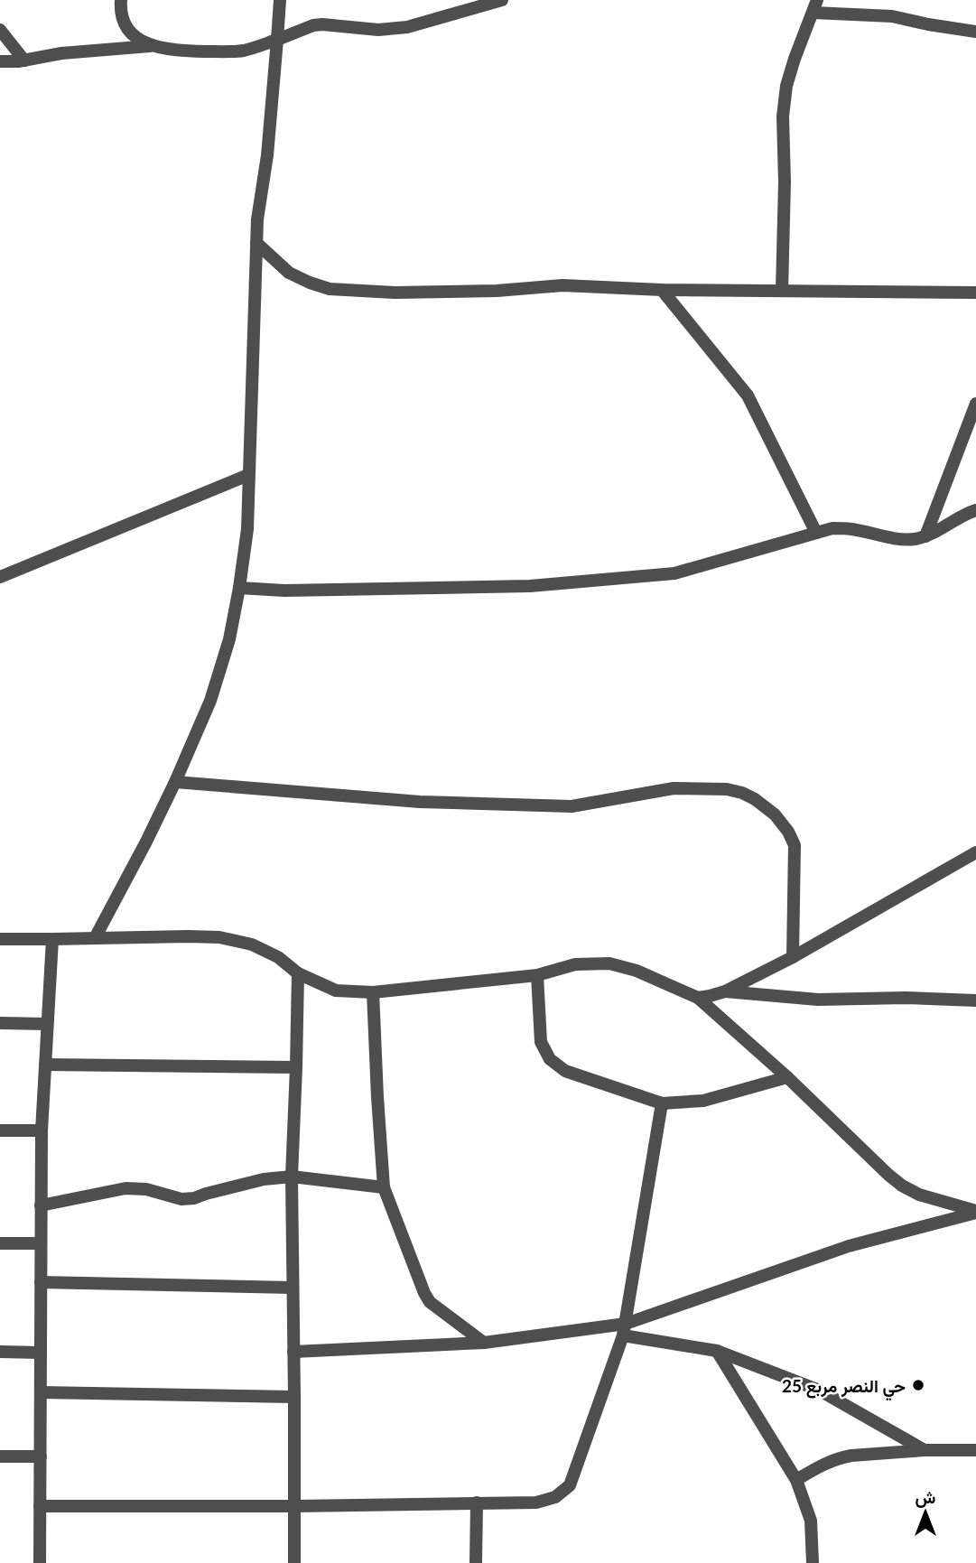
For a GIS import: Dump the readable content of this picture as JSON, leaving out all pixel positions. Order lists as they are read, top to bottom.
{
  "places": ["حي النصر مربع 25"],
  "north": "top"
}
